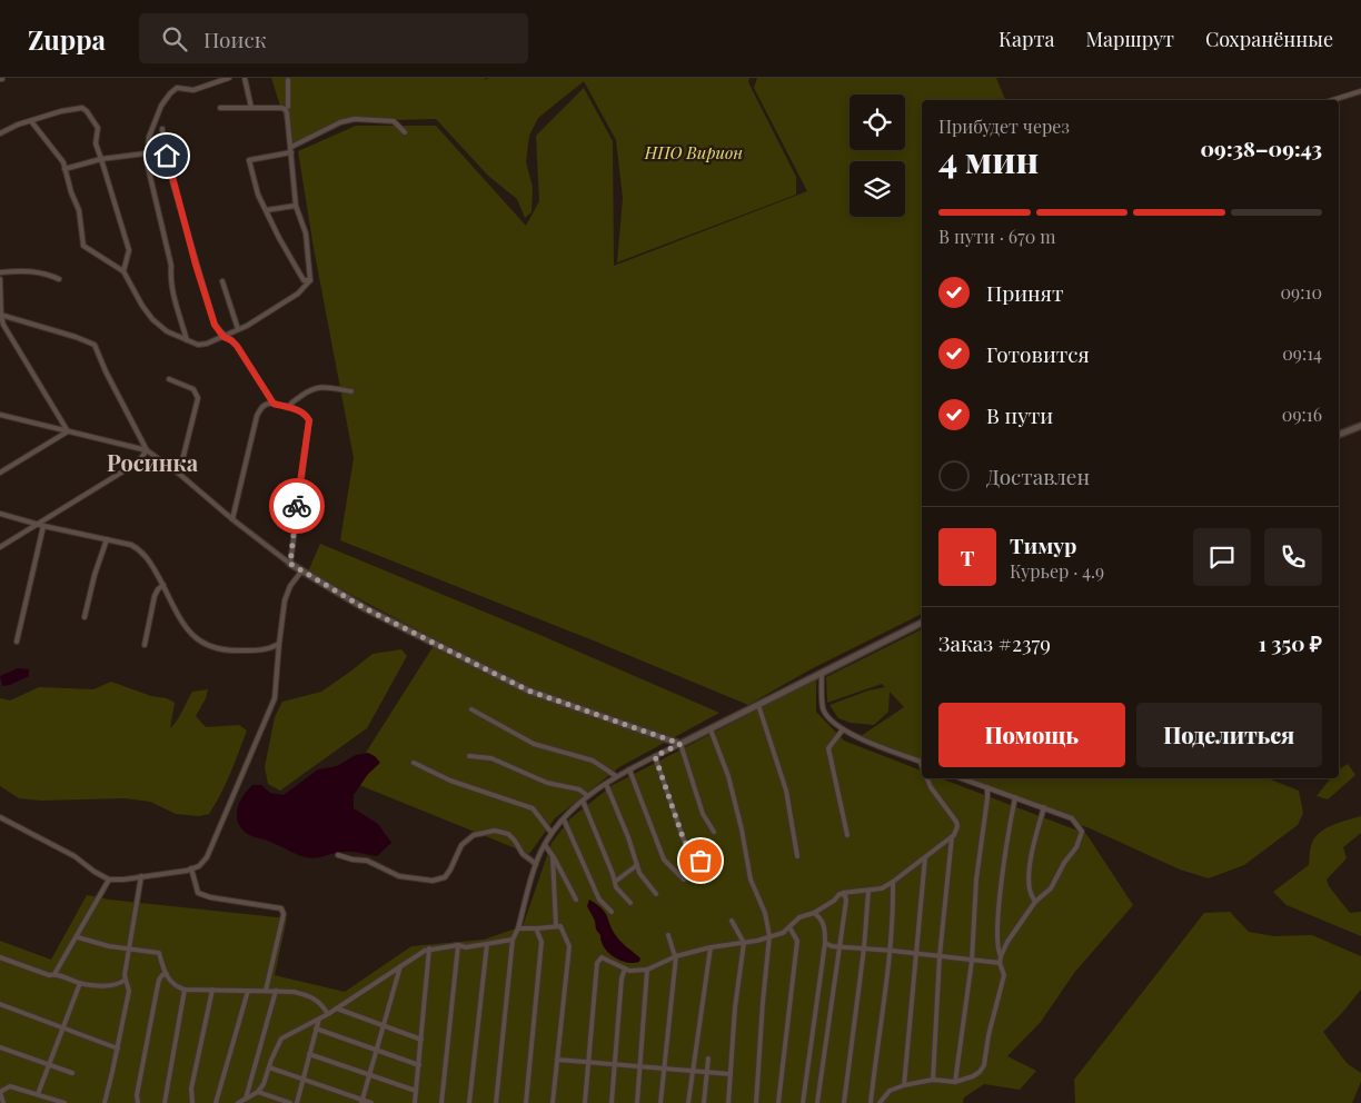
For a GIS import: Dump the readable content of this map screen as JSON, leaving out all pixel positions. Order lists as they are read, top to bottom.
{
  "districts": ["Росинка"],
  "parks": ["НПО Вирион"],
  "page": {
    "header": "Zuppa",
    "search": "Поиск",
    "nav": ["Карта", "Маршрут", "Сохранённые"],
    "heading": ["4 мин", "Прибудет через", "09:38–09:43"],
    "panel": [
      "Тимур",
      "Курьер · 4.9",
      "Заказ #2379",
      "1 350 ₽"
    ],
    "bar": "В пути · 670 m",
    "list": [
      ["Принят", "09:10"],
      ["Готовится", "09:14"],
      ["В пути", "09:16"],
      "Доставлен"
    ],
    "round": "Т",
    "buttons": ["Помощь", "Поделиться"]
  }
}
